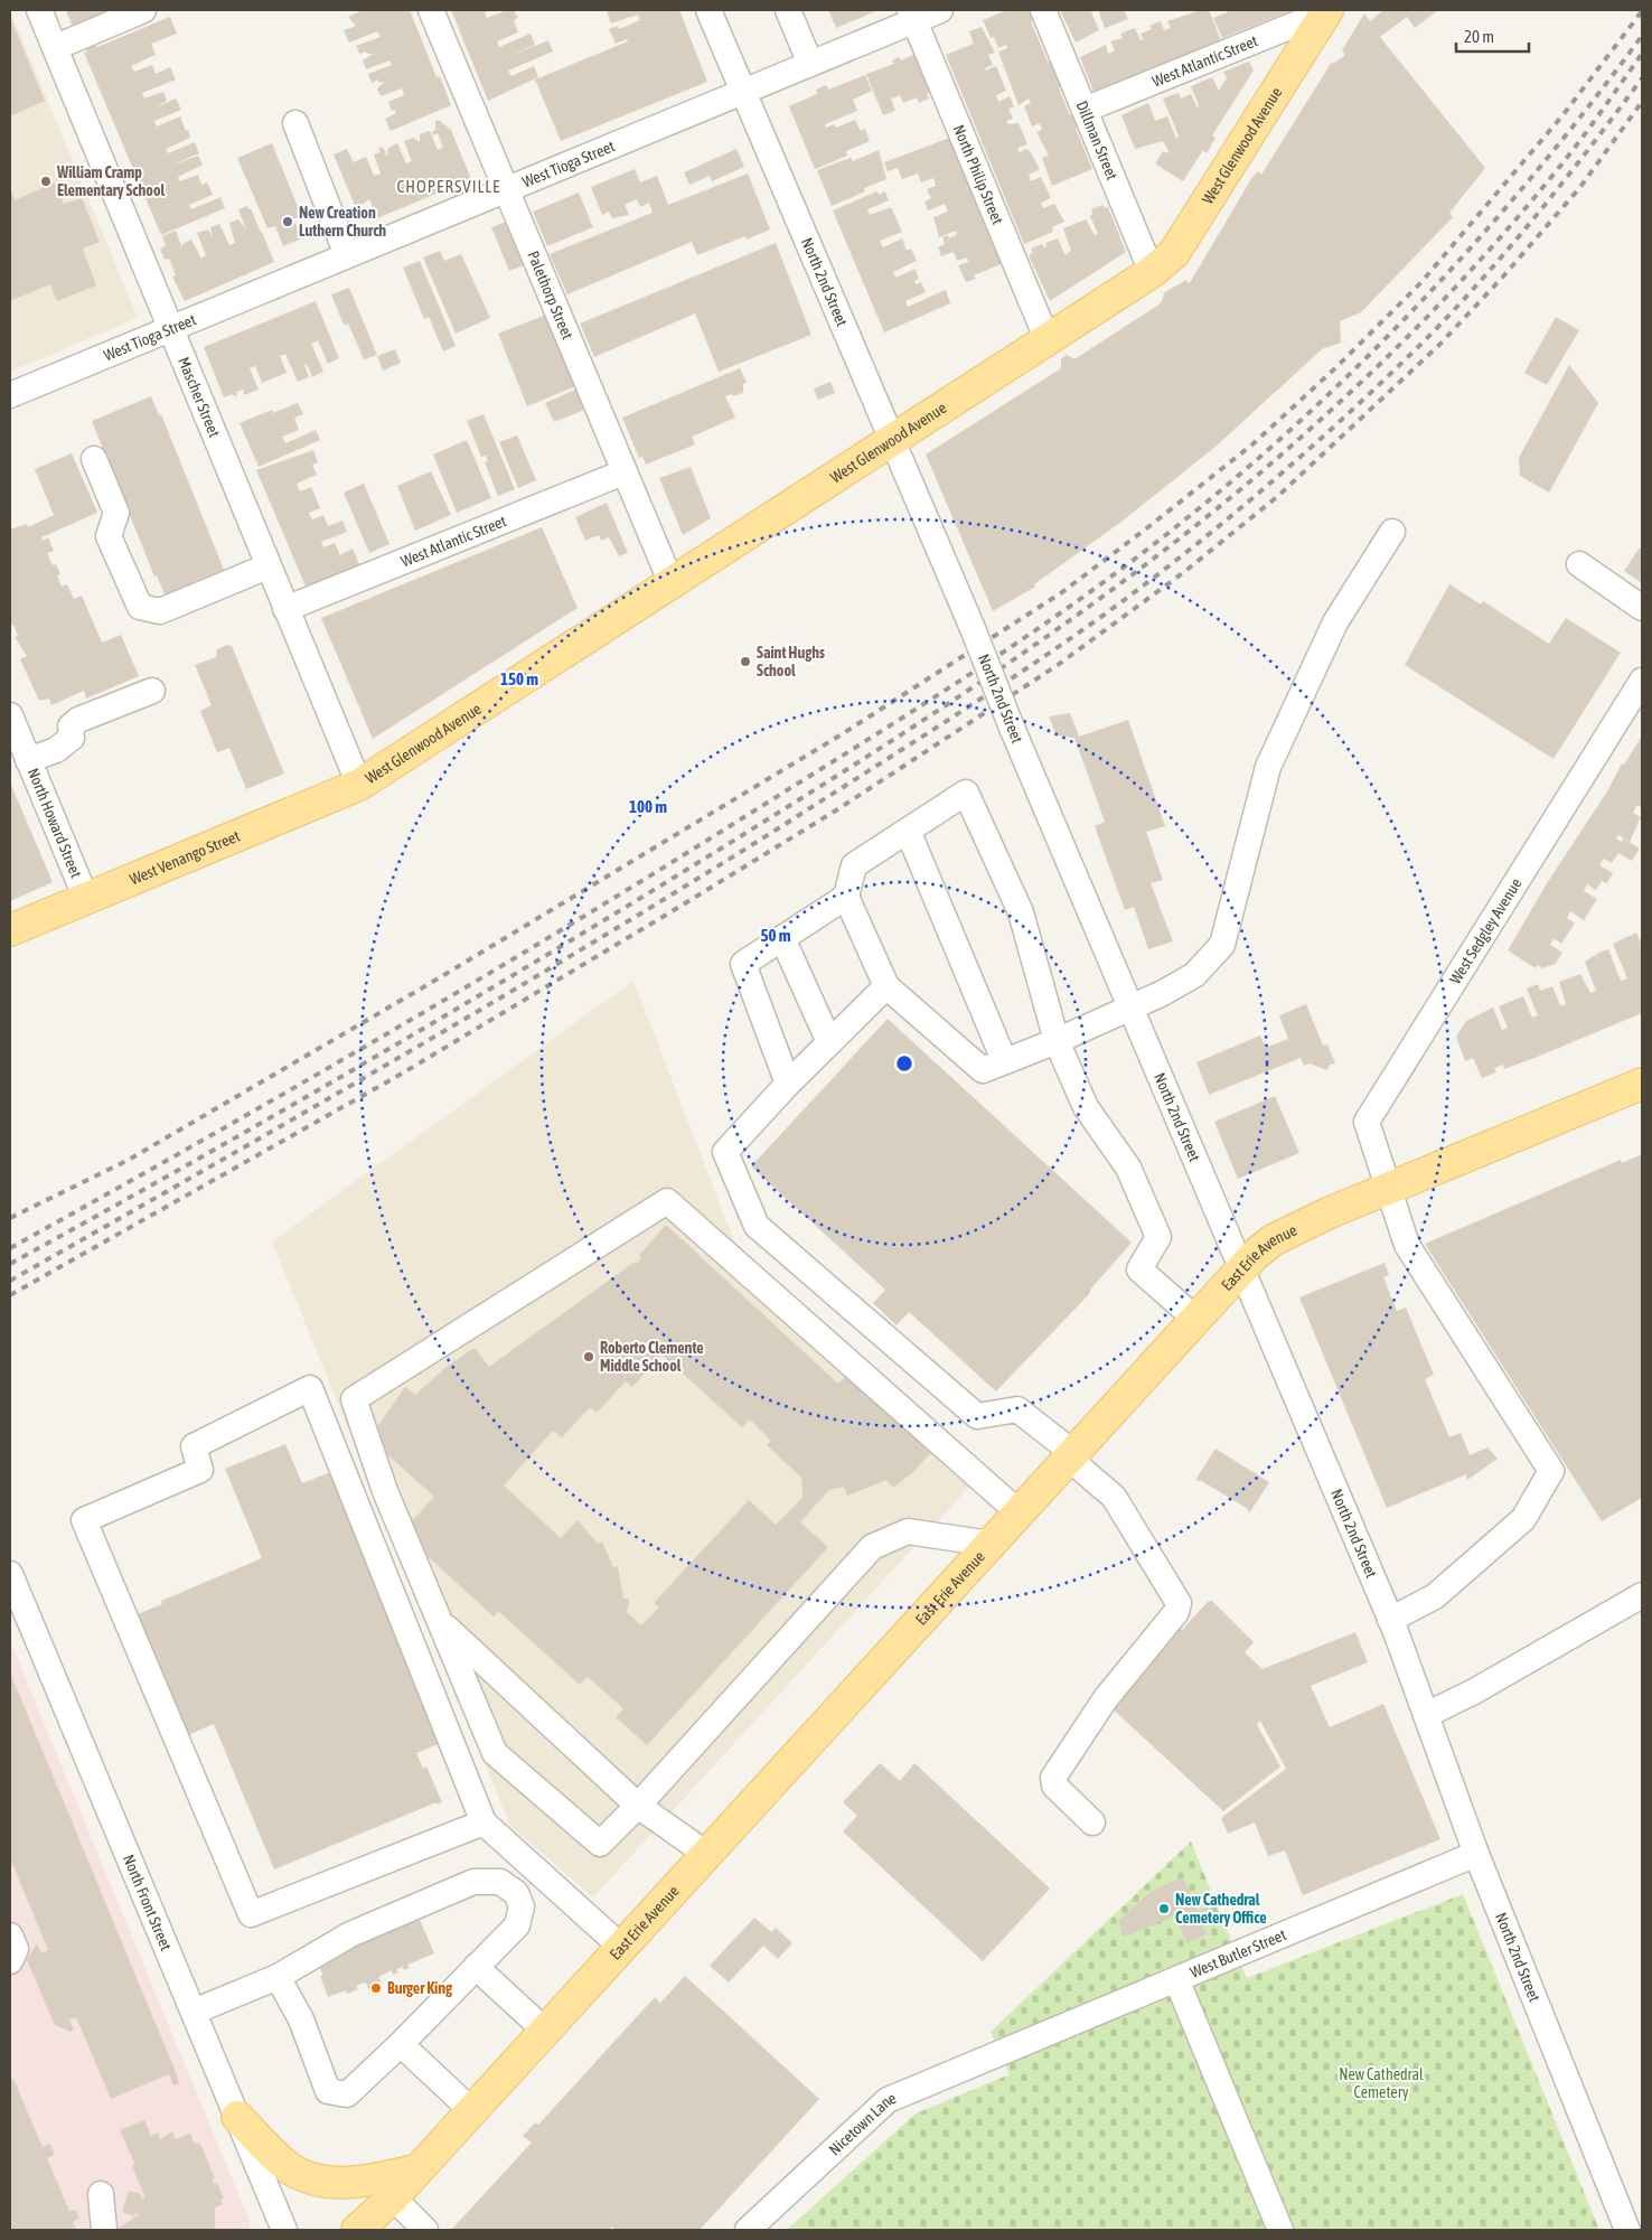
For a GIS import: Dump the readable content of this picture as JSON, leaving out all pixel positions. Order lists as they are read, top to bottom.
{
  "streets": {
    "main road": ["West Glenwood Avenue", "West Venango Street", "East Erie Avenue"],
    "street": [
      "West Atlantic Street",
      "Dillman Street",
      "West Tioga Street",
      "North Philip Street",
      "North 2nd Street",
      "Palethorp Street",
      "Mascher Street",
      "North Howard Street",
      "West Sedgley Avenue",
      "North Front Street",
      "West Butler Street",
      "Nicetown Lane"
    ]
  },
  "crossings": [
    ["West Atlantic Street", "Dillman Street"],
    ["West Atlantic Street", "West Glenwood Avenue"],
    ["West Atlantic Street", "Palethorp Street"],
    ["West Atlantic Street", "Mascher Street"],
    ["Dillman Street", "West Glenwood Avenue"],
    ["West Glenwood Avenue", "North Philip Street"],
    ["West Glenwood Avenue", "North 2nd Street"],
    ["West Glenwood Avenue", "Palethorp Street"],
    ["West Glenwood Avenue", "Mascher Street"],
    ["West Glenwood Avenue", "West Venango Street"],
    ["West Tioga Street", "North Philip Street"],
    ["West Tioga Street", "North 2nd Street"],
    ["West Tioga Street", "Palethorp Street"],
    ["West Tioga Street", "Mascher Street"],
    ["North 2nd Street", "East Erie Avenue"],
    ["North 2nd Street", "West Butler Street"],
    ["Mascher Street", "West Venango Street"],
    ["North Howard Street", "West Venango Street"],
    ["West Sedgley Avenue", "East Erie Avenue"],
    ["West Butler Street", "Nicetown Lane"]
  ],
  "districts": ["CHOPERSVILLE"],
  "parks": ["New Cathedral Cemetery"],
  "places": [
    "William Cramp Elementary School",
    "New Creation Luthern Church",
    "Saint Hughs School",
    "Roberto Clemente Middle School",
    "New Cathedral Cemetery Office",
    "Burger King"
  ],
  "scale_bar": "20 m",
  "rings": ["150 m", "100 m", "50 m"]
}
